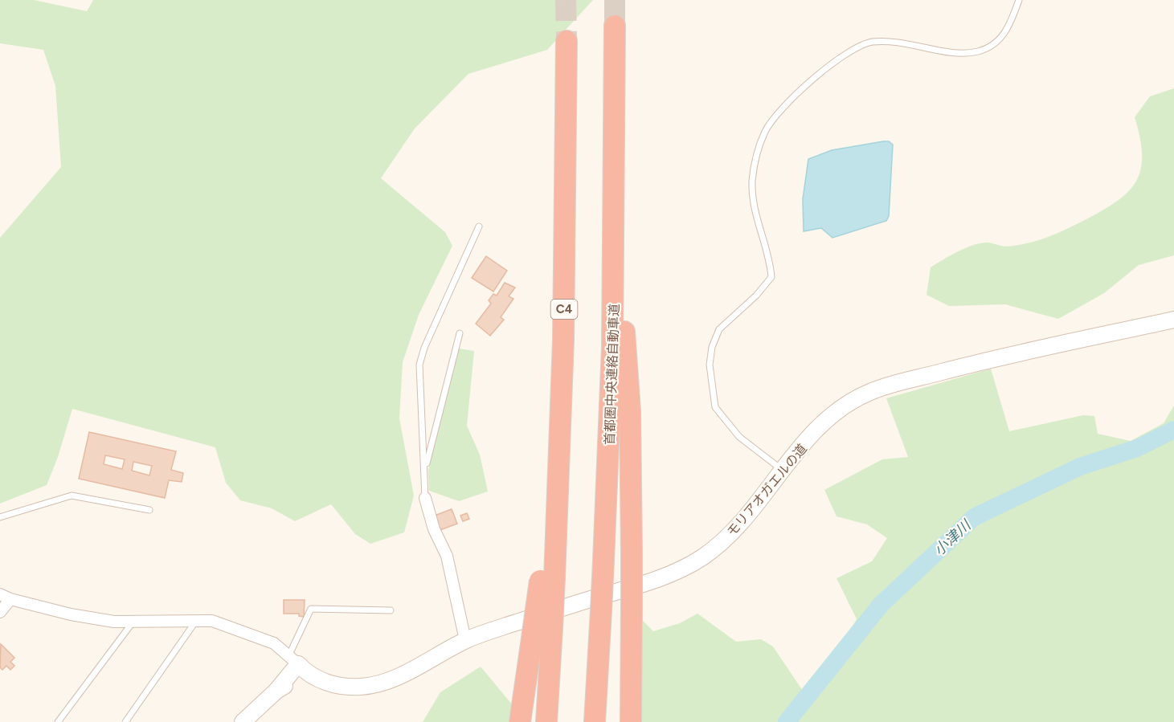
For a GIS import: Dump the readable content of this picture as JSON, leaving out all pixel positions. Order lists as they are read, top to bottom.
{
  "streets": {
    "highway": ["C4", "首都圏中央連絡自動車道"],
    "street": ["モリアオガエルの道"]
  },
  "water": ["小津川"]
}
